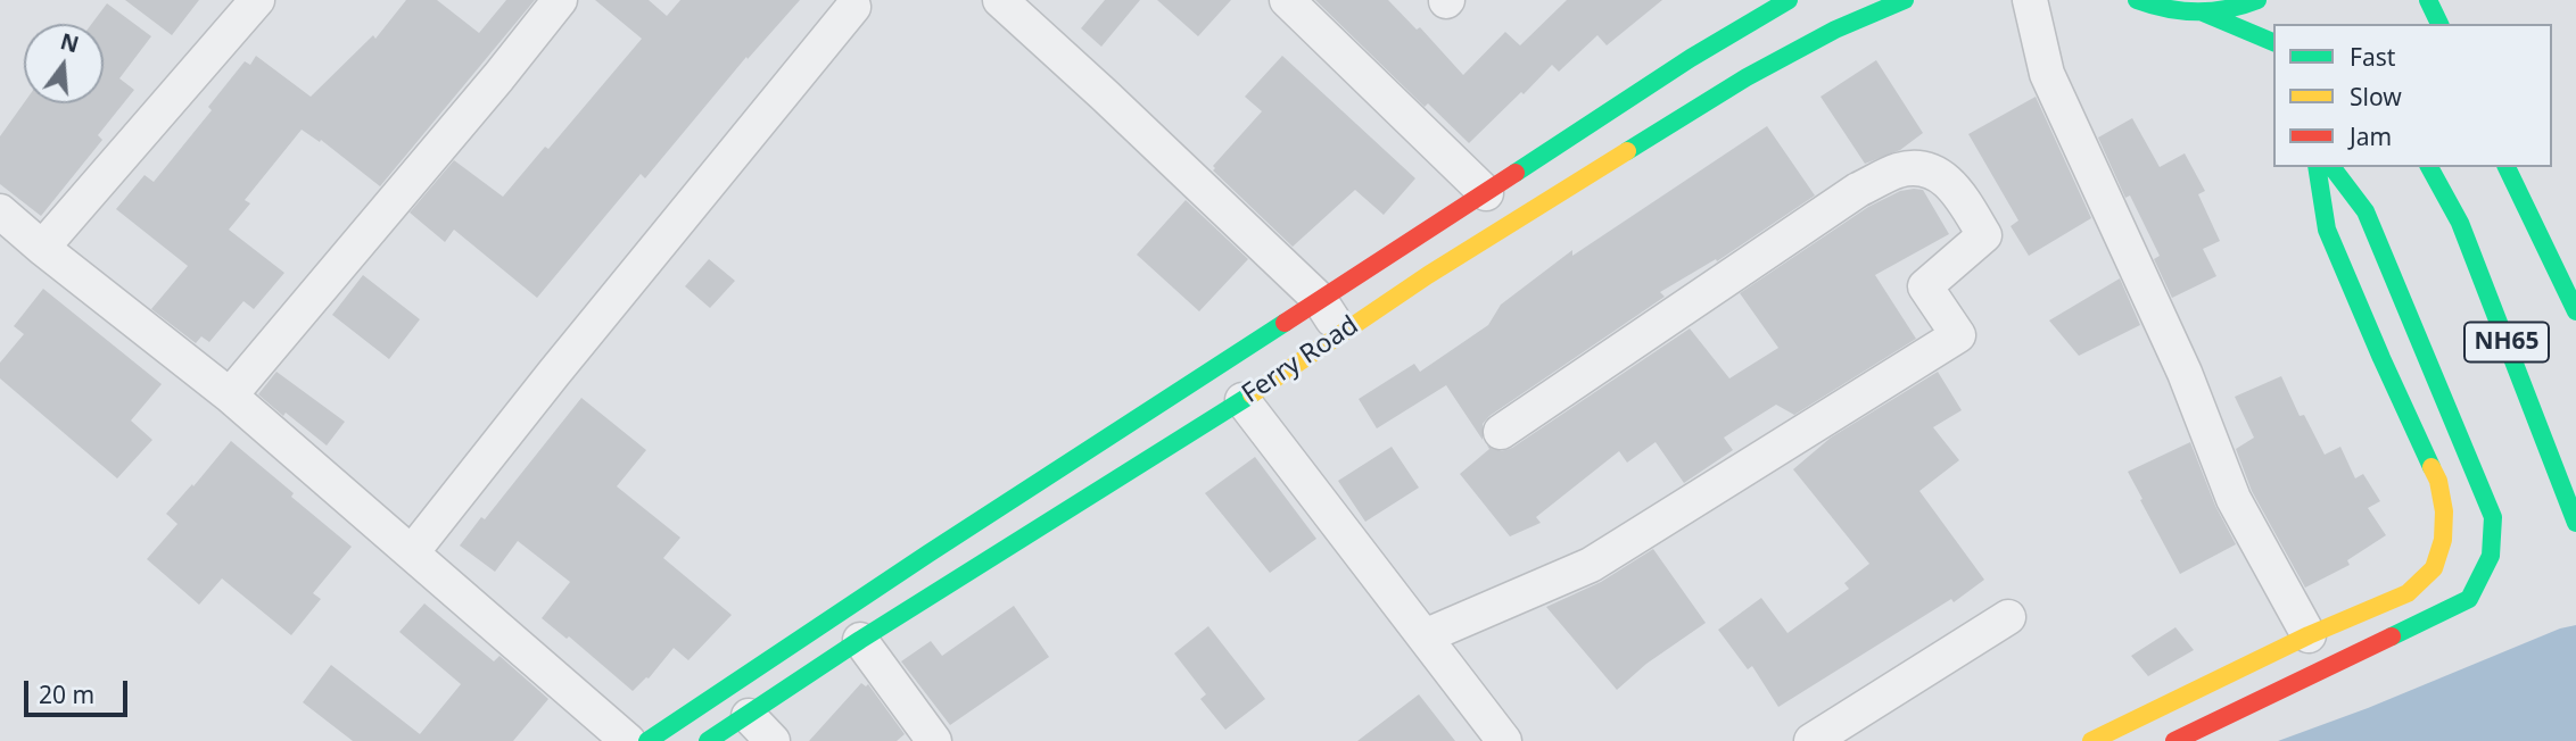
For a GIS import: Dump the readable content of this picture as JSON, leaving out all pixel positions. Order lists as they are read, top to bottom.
{
  "streets": {
    "main road": ["NH65", "Ferry Road"]
  },
  "legend": ["Fast", "Slow", "Jam"],
  "scale_bar": "20 m",
  "north": "top"
}
